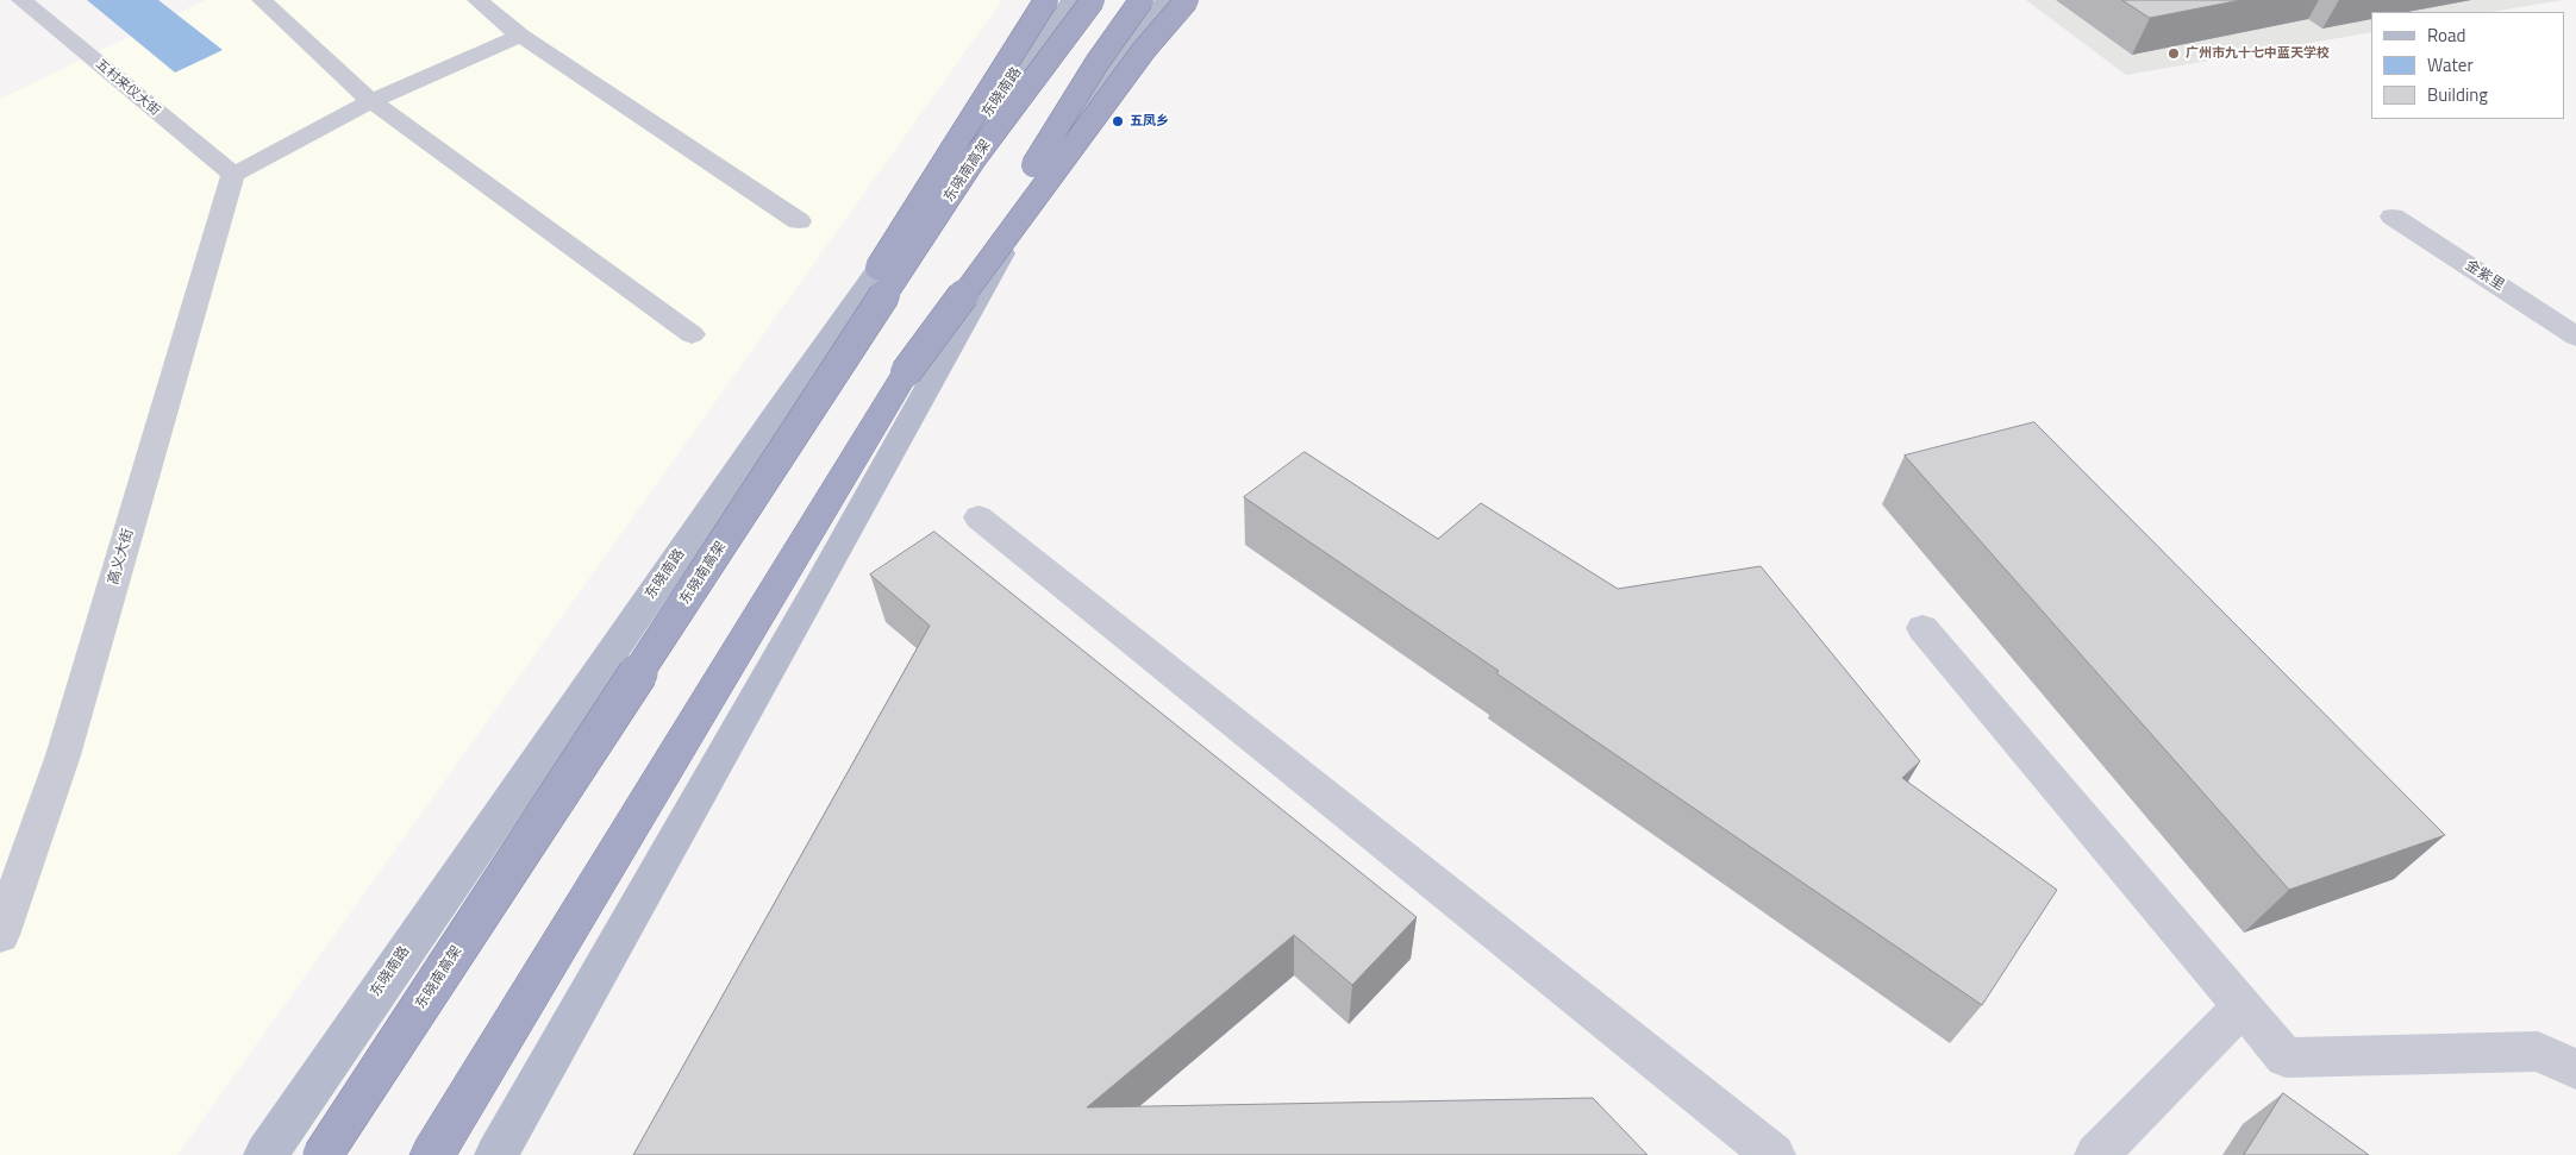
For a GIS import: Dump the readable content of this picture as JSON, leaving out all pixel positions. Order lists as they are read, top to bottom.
{
  "streets": {
    "highway": ["东晓南高架"],
    "main road": ["东晓南路"],
    "street": ["五村来仪大街", "金紫里", "高义大街"]
  },
  "crossings": [
    ["五村来仪大街", "高义大街"]
  ],
  "places": ["广州市九十七中蓝天学校", "五凤乡"],
  "legend": ["Road", "Water", "Building"]
}
